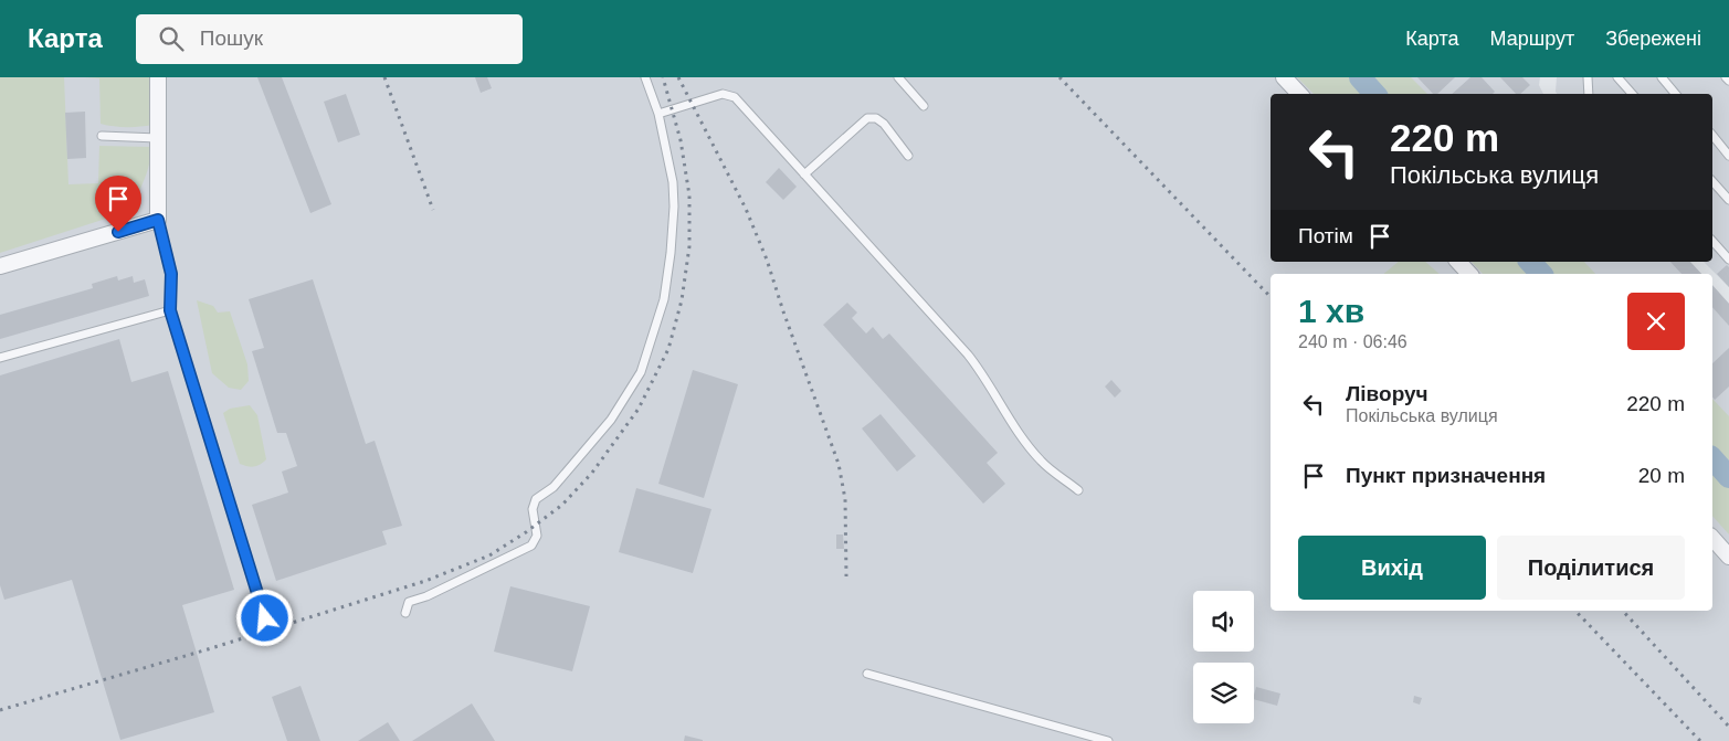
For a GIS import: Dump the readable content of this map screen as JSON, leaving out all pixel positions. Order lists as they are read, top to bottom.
{
  "page": {
    "header": "Карта",
    "search": "Пошук",
    "nav": ["Карта", "Маршрут", "Збережені"],
    "turn": ["220 m", "Покільська вулиця"],
    "then": "Потім",
    "heading": ["1 хв", "240 m · 06:46"],
    "list": [
      {
        "name": "Ліворуч",
        "note": "Покільська вулиця",
        "value": "220 m"
      },
      {
        "name": "Пункт призначення",
        "value": "20 m"
      }
    ],
    "buttons": ["Вихід", "Поділитися"]
  }
}
